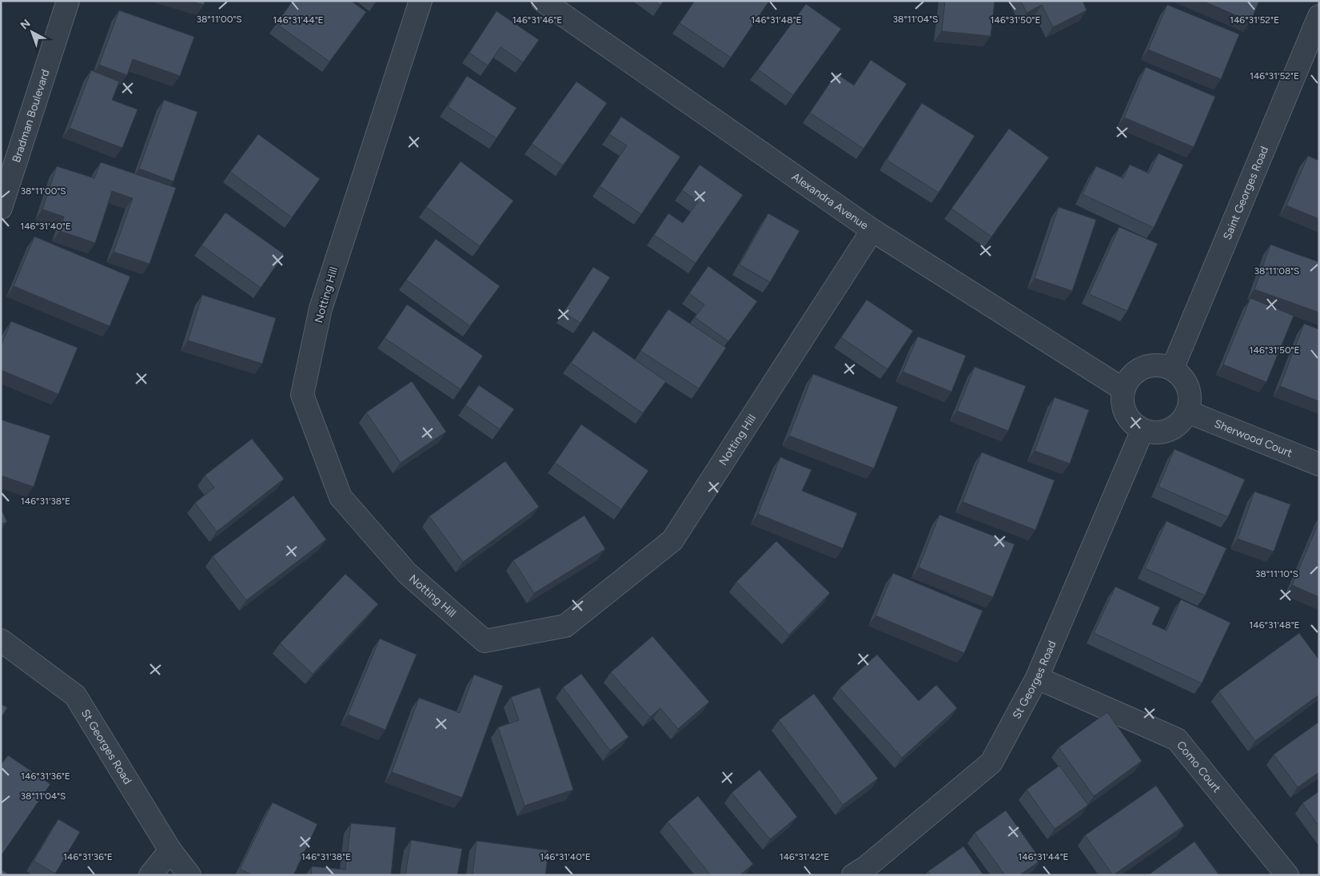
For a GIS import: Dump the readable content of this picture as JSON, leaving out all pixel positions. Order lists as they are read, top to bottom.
{
  "streets": {
    "street": [
      "Bradman Boulevard",
      "Saint Georges Road",
      "Alexandra Avenue",
      "Notting Hill",
      "Sherwood Court",
      "St Georges Road",
      "Como Court"
    ]
  },
  "crossings": [
    ["Saint Georges Road", "Alexandra Avenue"],
    ["Saint Georges Road", "Sherwood Court"],
    ["Saint Georges Road", "St Georges Road"],
    ["Alexandra Avenue", "Notting Hill"],
    ["Alexandra Avenue", "Sherwood Court"],
    ["Alexandra Avenue", "St Georges Road"],
    ["Sherwood Court", "St Georges Road"],
    ["St Georges Road", "Como Court"]
  ],
  "north": "top left",
  "coordinates": [
    "38°11'00\"S",
    "38°11'04\"S",
    "146°31'44\"E",
    "146°31'48\"E",
    "146°31'50\"E",
    "146°31'52\"E",
    "146°31'46\"E",
    "146°31'40\"E",
    "38°11'08\"S",
    "146°31'38\"E",
    "38°11'10\"S",
    "146°31'36\"E",
    "146°31'42\"E"
  ]
}
